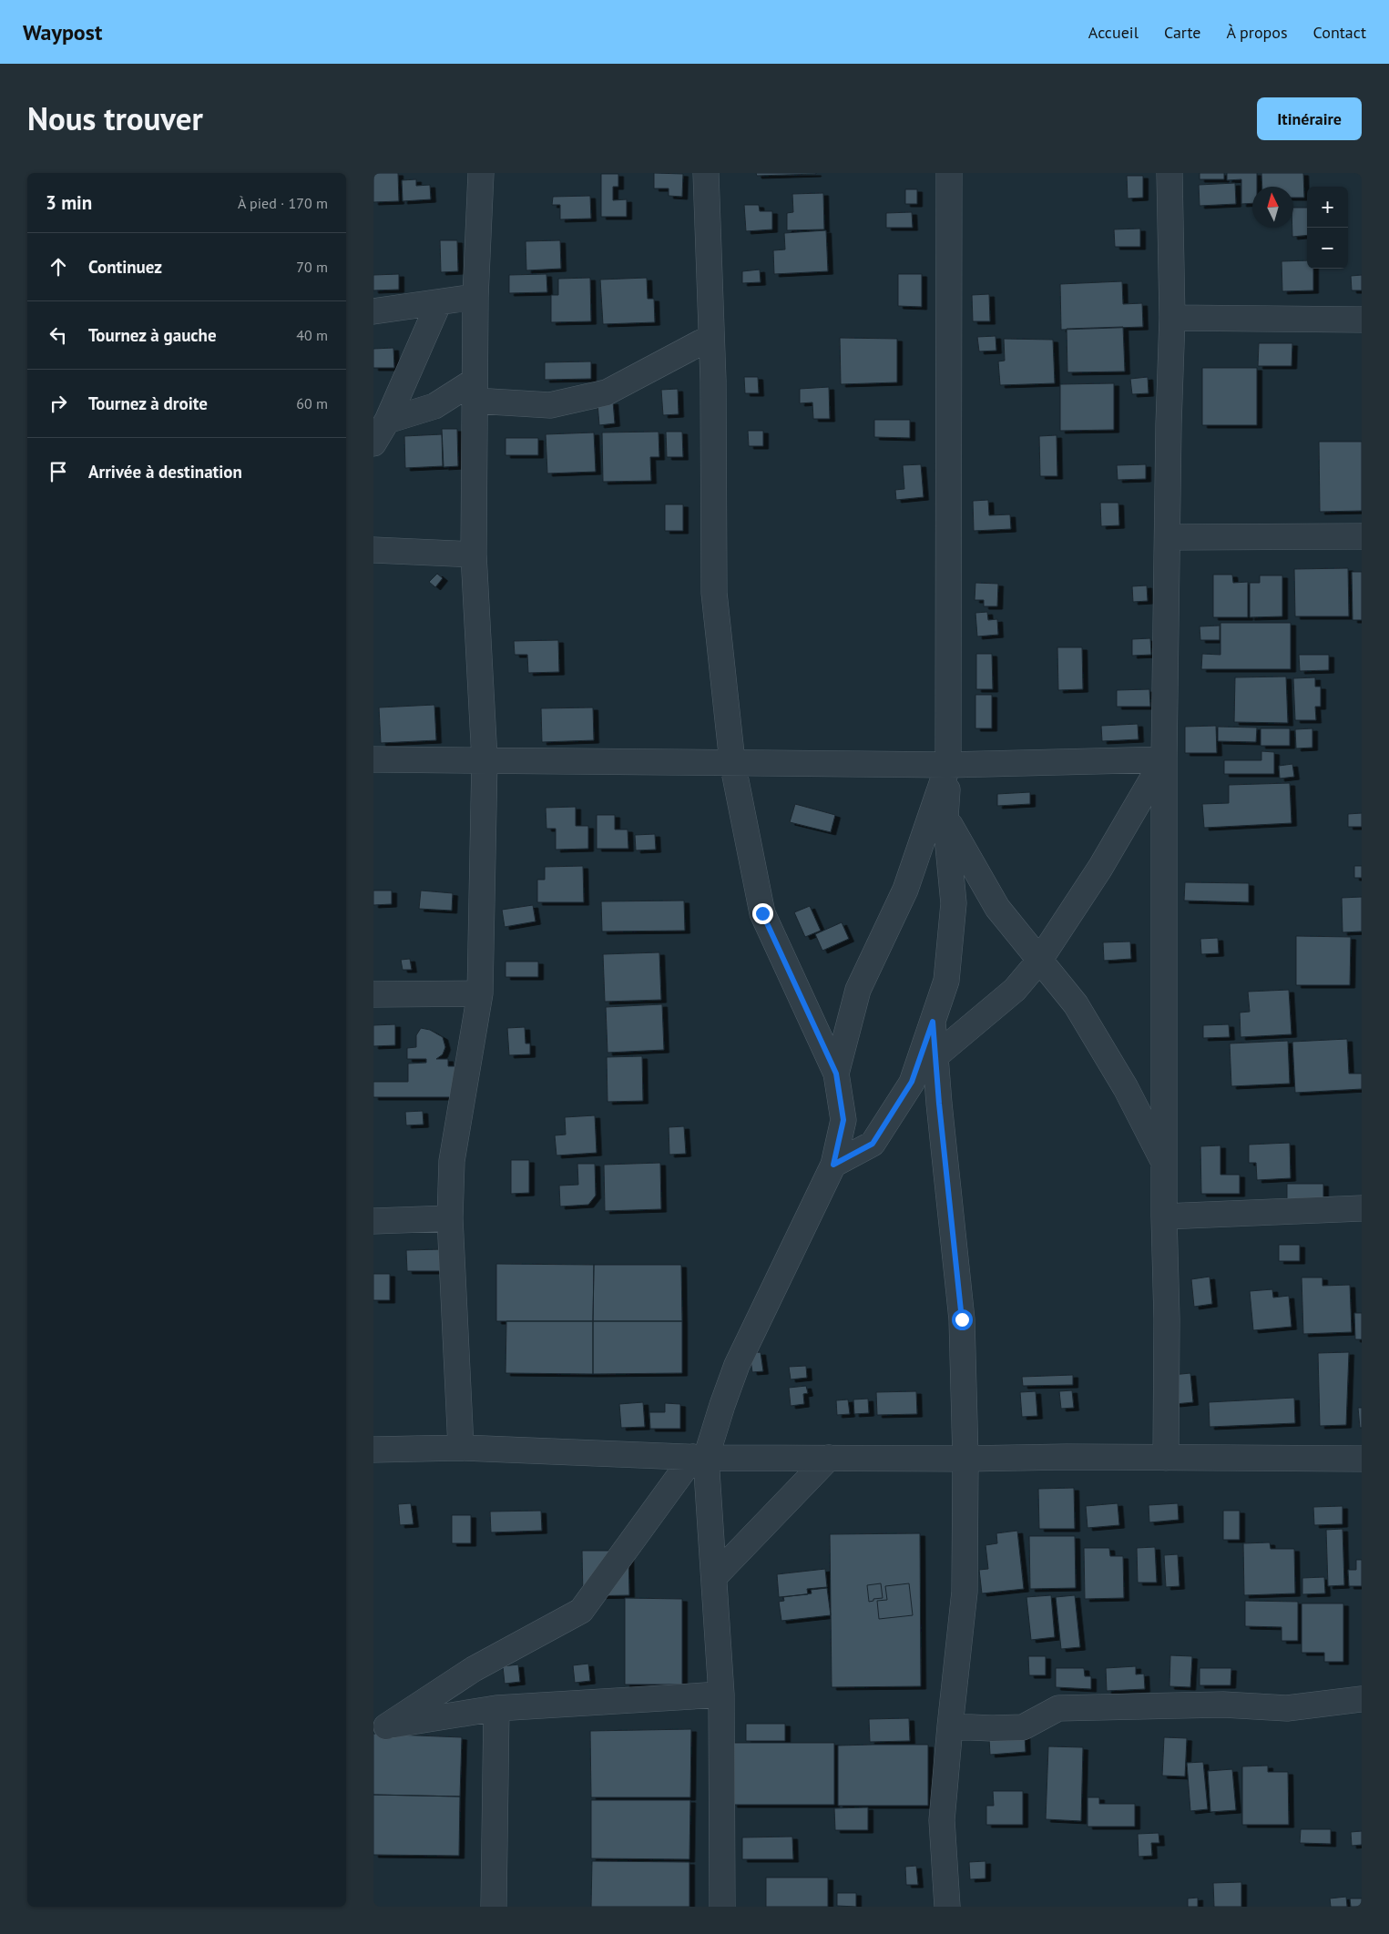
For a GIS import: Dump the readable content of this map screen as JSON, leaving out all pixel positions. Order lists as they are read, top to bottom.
{
  "north": "top",
  "page": {
    "header": "Waypost",
    "nav": [
      "Accueil",
      "Carte",
      "À propos",
      "Contact"
    ],
    "title": "Nous trouver",
    "buttons": "Itinéraire",
    "heading": ["3 min", "À pied · 170 m"],
    "map_buttons": ["+", "−"],
    "list": [
      ["Continuez", "70 m"],
      ["Tournez à gauche", "40 m"],
      ["Tournez à droite", "60 m"],
      "Arrivée à destination"
    ]
  }
}
